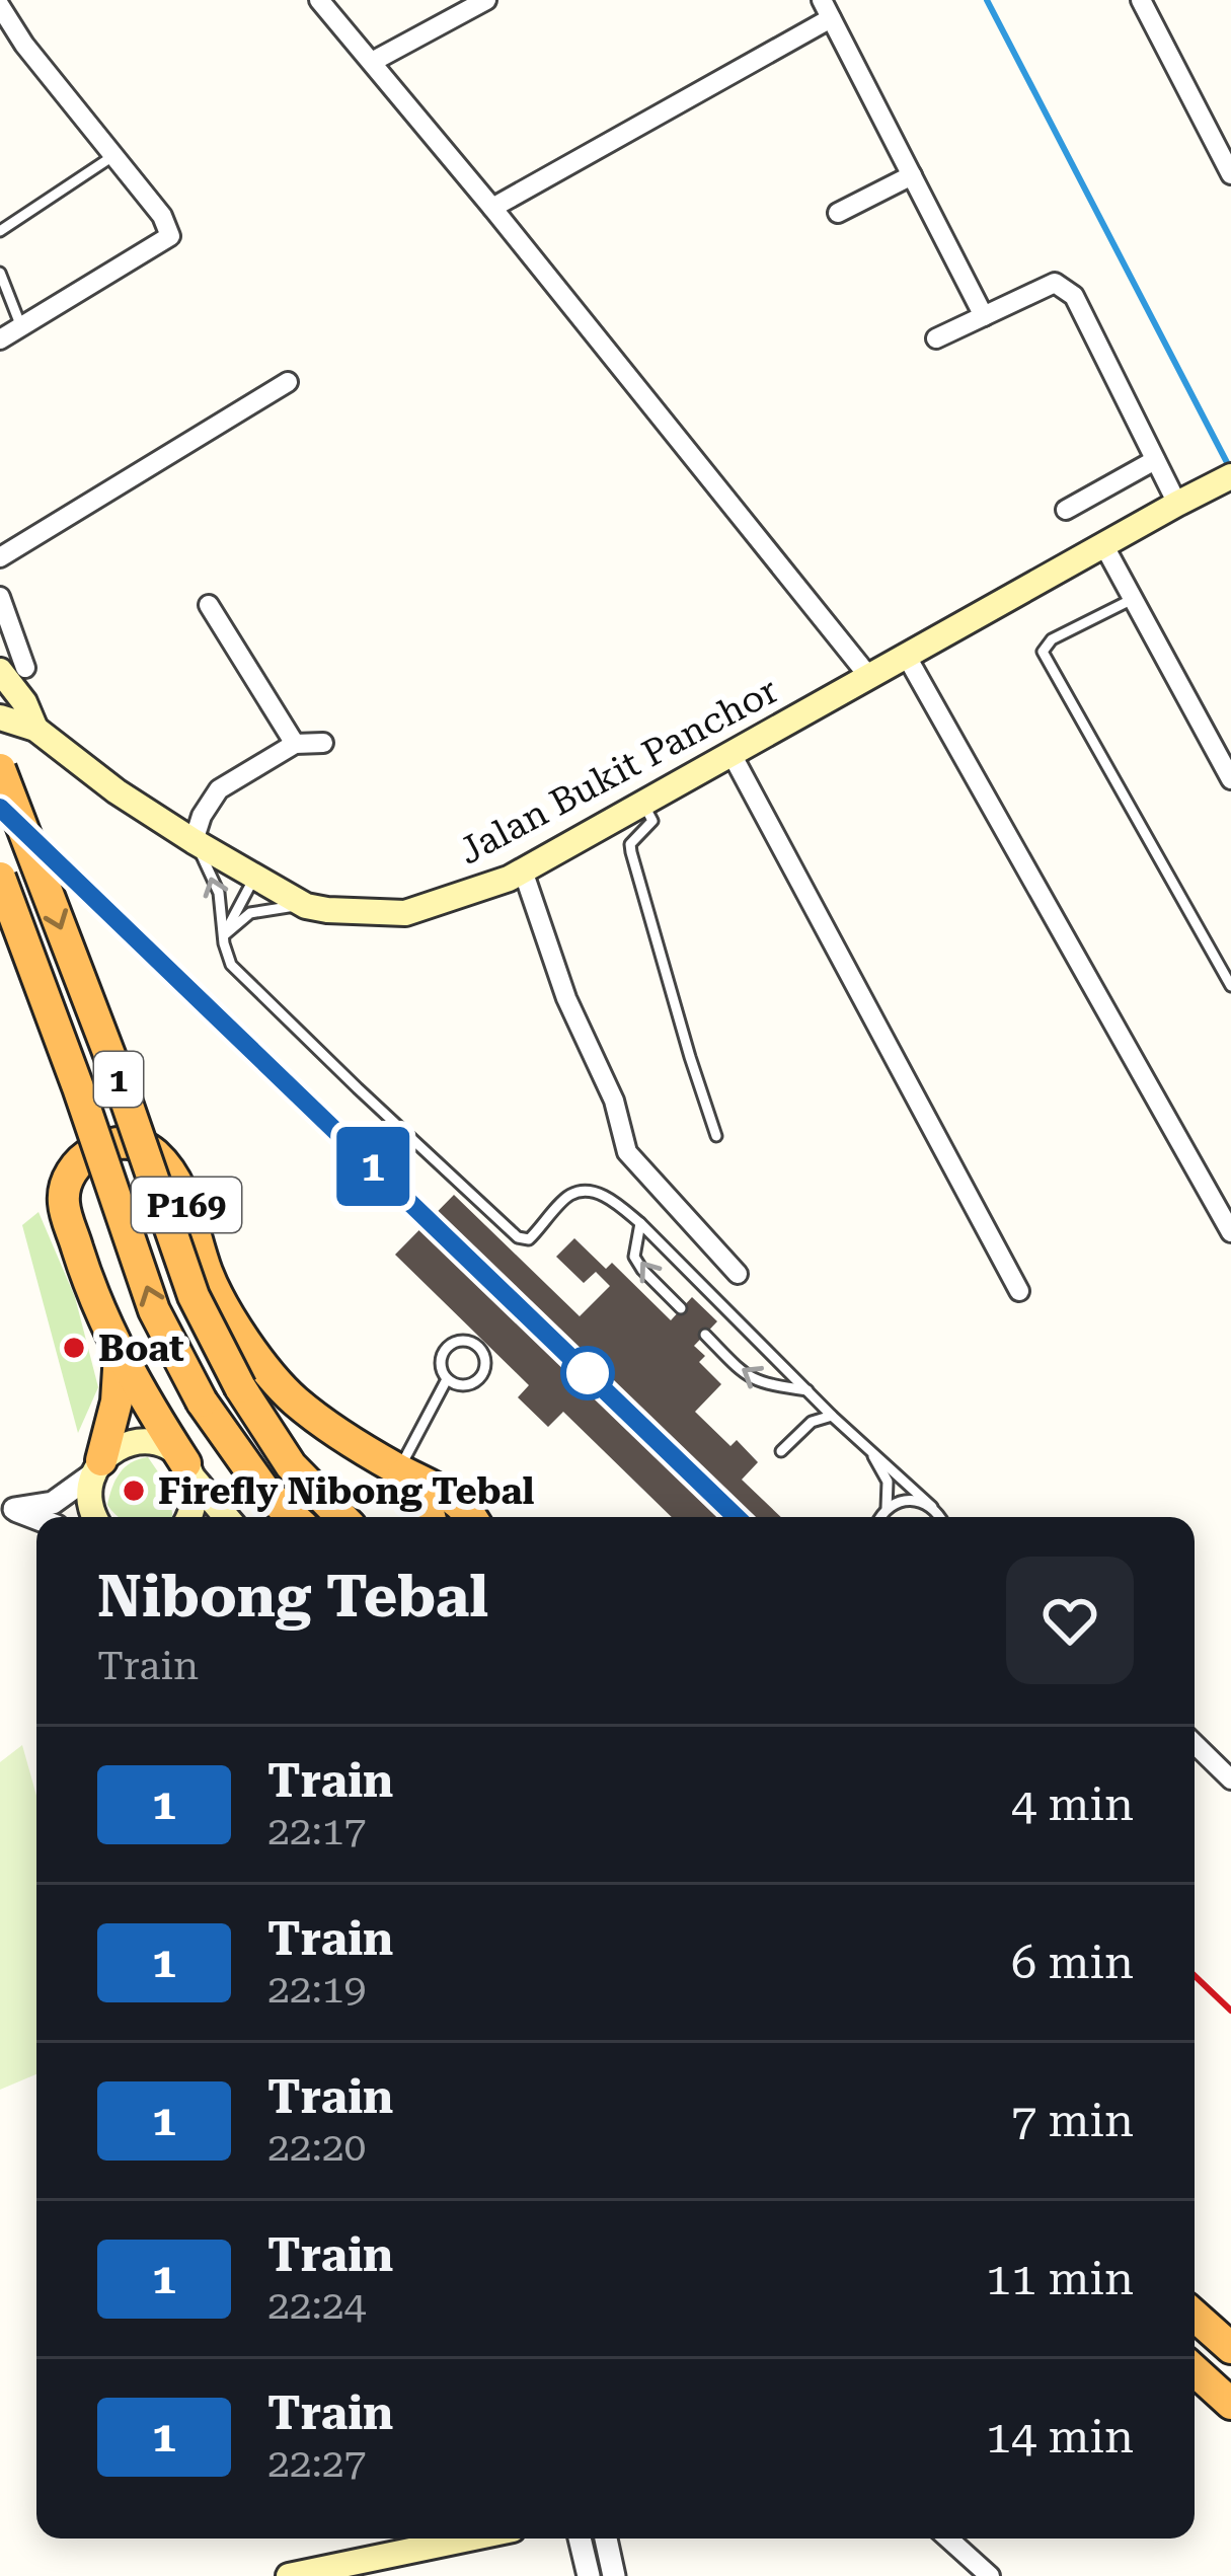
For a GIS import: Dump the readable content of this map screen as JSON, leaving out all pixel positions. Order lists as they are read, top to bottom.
{
  "streets": {
    "highway": ["1", "P169"],
    "main road": ["Jalan Bukit Panchor"]
  },
  "places": ["Boat", "Firefly Nibong Tebal"],
  "page": {
    "on_map": "1",
    "heading": ["Nibong Tebal", "Train"],
    "list": [
      {
        "mark": "1",
        "name": "Train",
        "note": "22:17",
        "value": "4 min"
      },
      {
        "mark": "1",
        "name": "Train",
        "note": "22:19",
        "value": "6 min"
      },
      {
        "mark": "1",
        "name": "Train",
        "note": "22:20",
        "value": "7 min"
      },
      {
        "mark": "1",
        "name": "Train",
        "note": "22:24",
        "value": "11 min"
      },
      {
        "mark": "1",
        "name": "Train",
        "note": "22:27",
        "value": "14 min"
      }
    ]
  }
}
